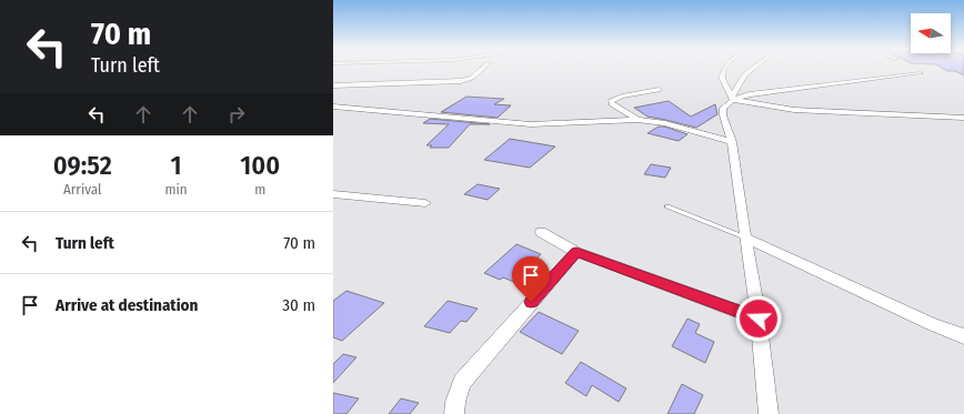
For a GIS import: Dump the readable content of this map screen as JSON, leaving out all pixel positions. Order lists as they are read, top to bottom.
{
  "north": "left",
  "page": {
    "turn": ["70 m", "Turn left"],
    "eta": [
      "09:52",
      "Arrival",
      "1",
      "min",
      "100",
      "m"
    ],
    "list": [
      {
        "name": "Turn left",
        "value": "70 m"
      },
      {
        "name": "Arrive at destination",
        "value": "30 m"
      }
    ]
  }
}
